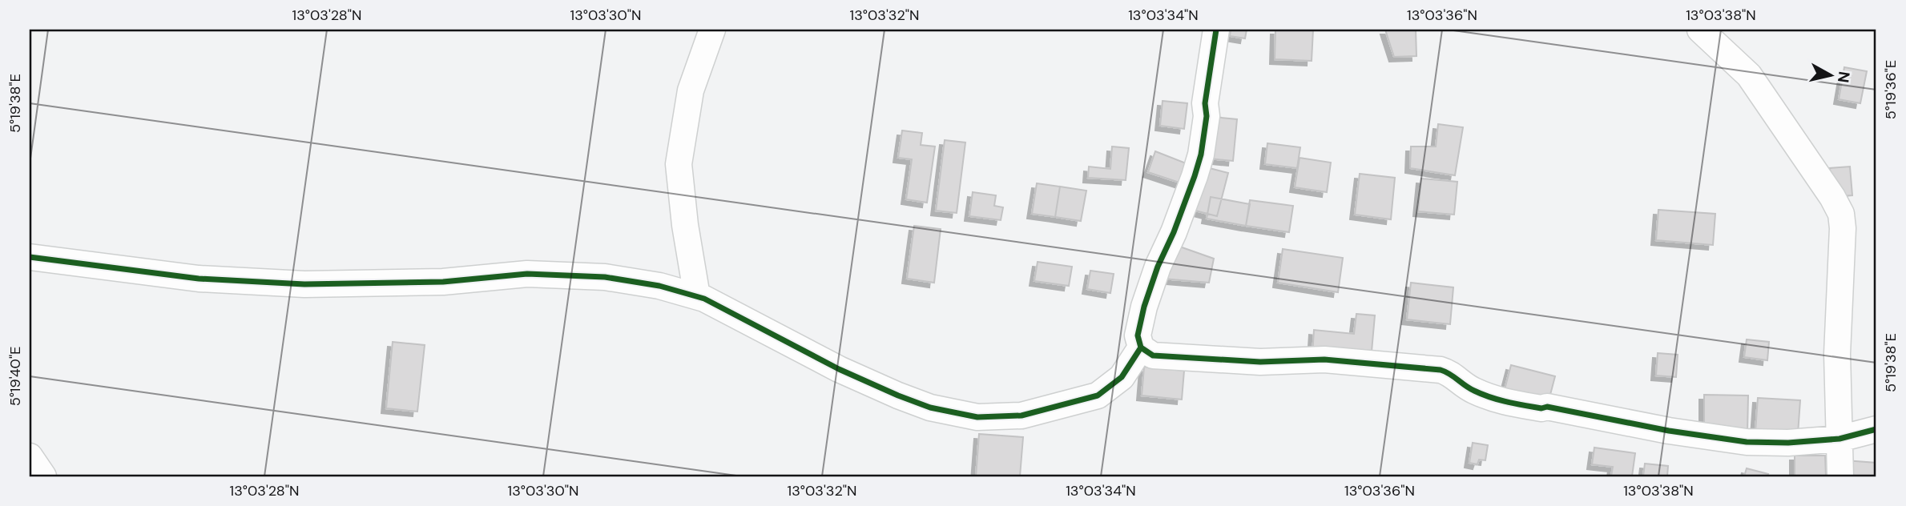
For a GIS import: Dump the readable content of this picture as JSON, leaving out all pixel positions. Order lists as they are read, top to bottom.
{
  "north": "right",
  "coordinates": [
    "13°03'28\"N",
    "13°03'30\"N",
    "13°03'32\"N",
    "13°03'34\"N",
    "13°03'36\"N",
    "13°03'38\"N",
    "5°19'36\"E",
    "5°19'38\"E",
    "5°19'40\"E"
  ]
}
